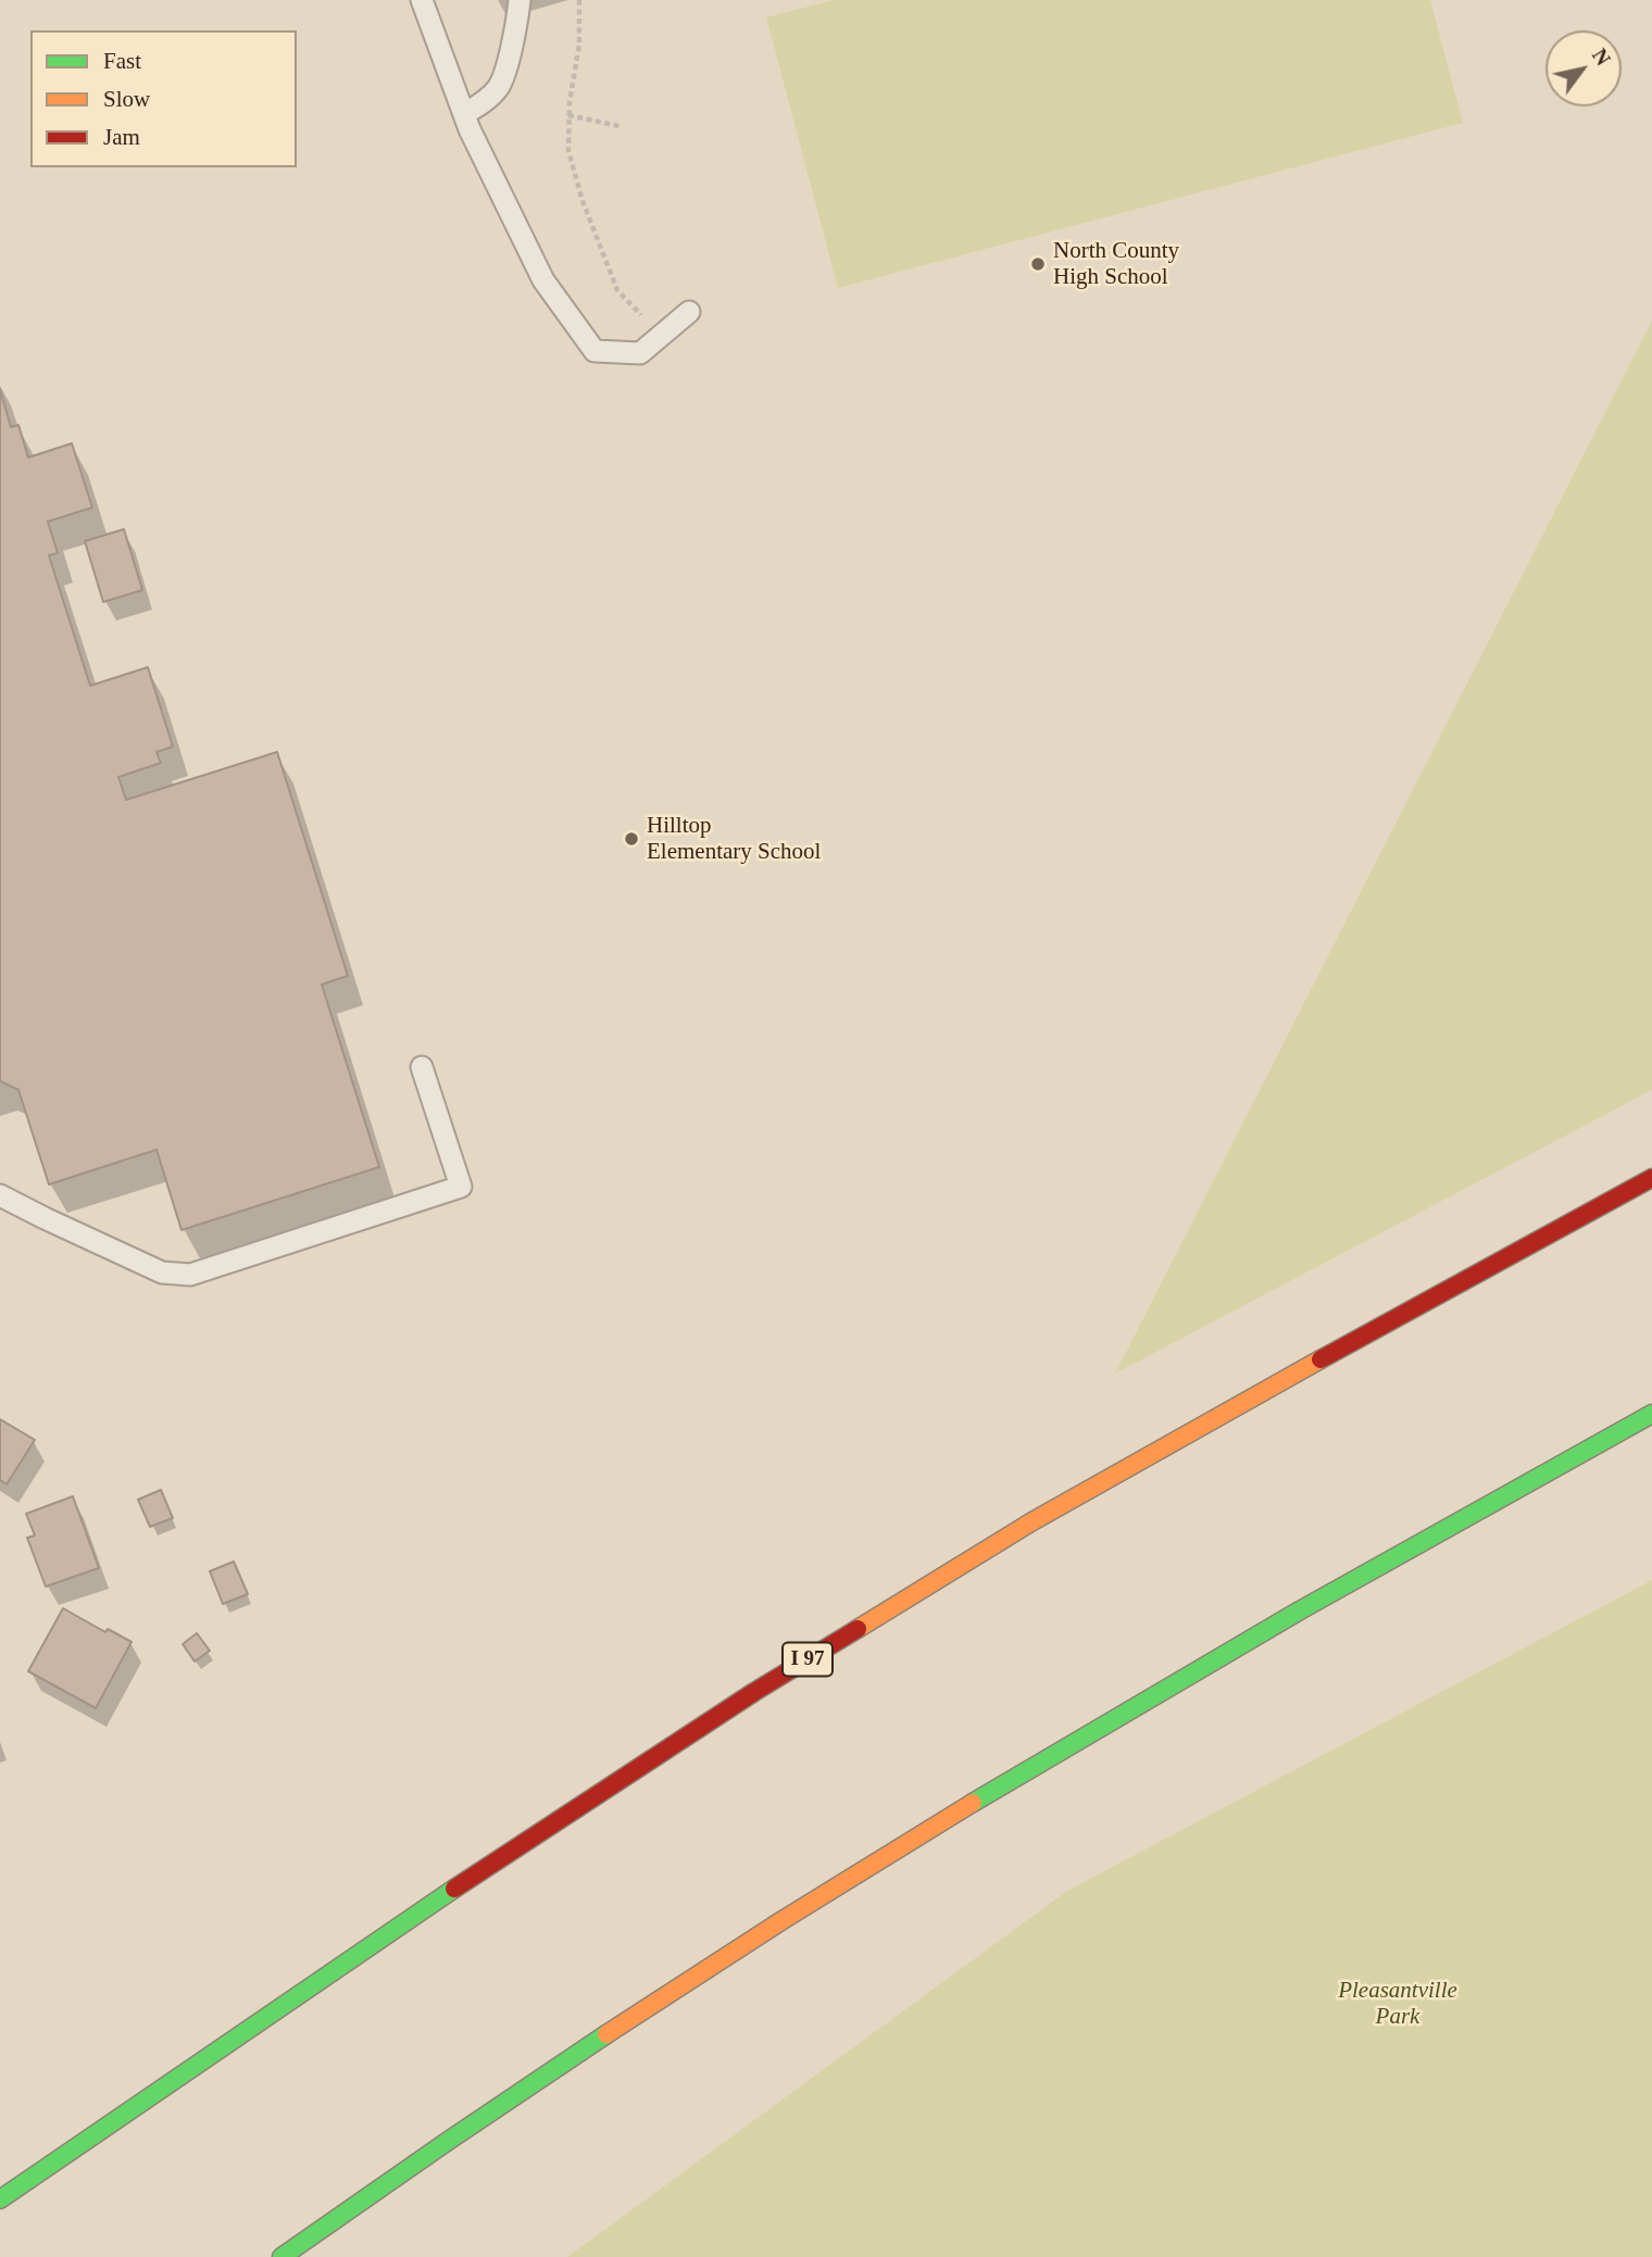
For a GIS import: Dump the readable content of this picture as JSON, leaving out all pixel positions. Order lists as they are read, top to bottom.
{
  "streets": {
    "highway": ["I 97"]
  },
  "parks": ["Pleasantville Park"],
  "places": ["North County High School", "Hilltop Elementary School"],
  "legend": ["Fast", "Slow", "Jam"],
  "north": "top right"
}
